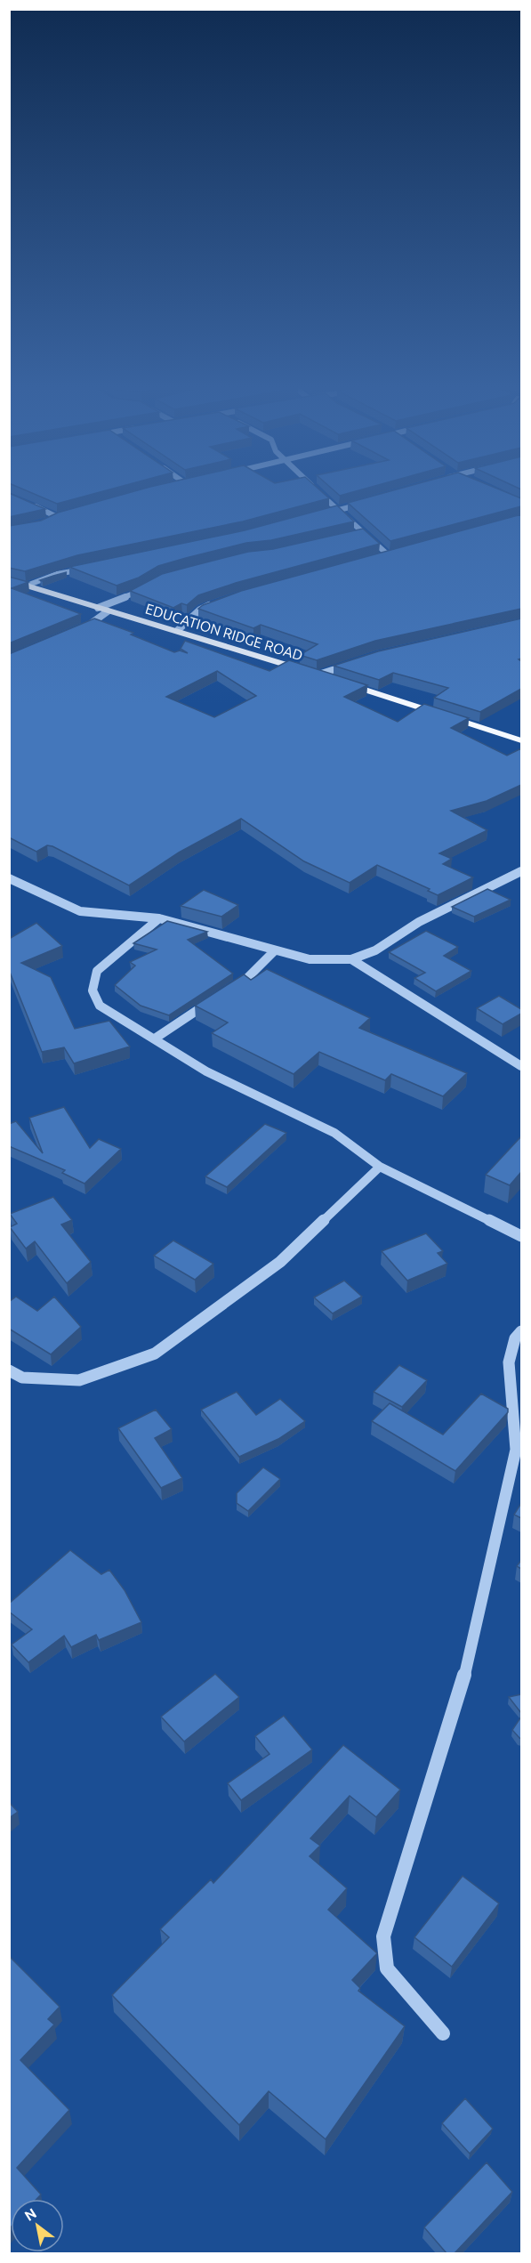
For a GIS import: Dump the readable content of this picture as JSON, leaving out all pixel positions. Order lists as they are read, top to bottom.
{
  "streets": {
    "main road": ["EDUCATION RIDGE ROAD"]
  },
  "north": "top left"
}
